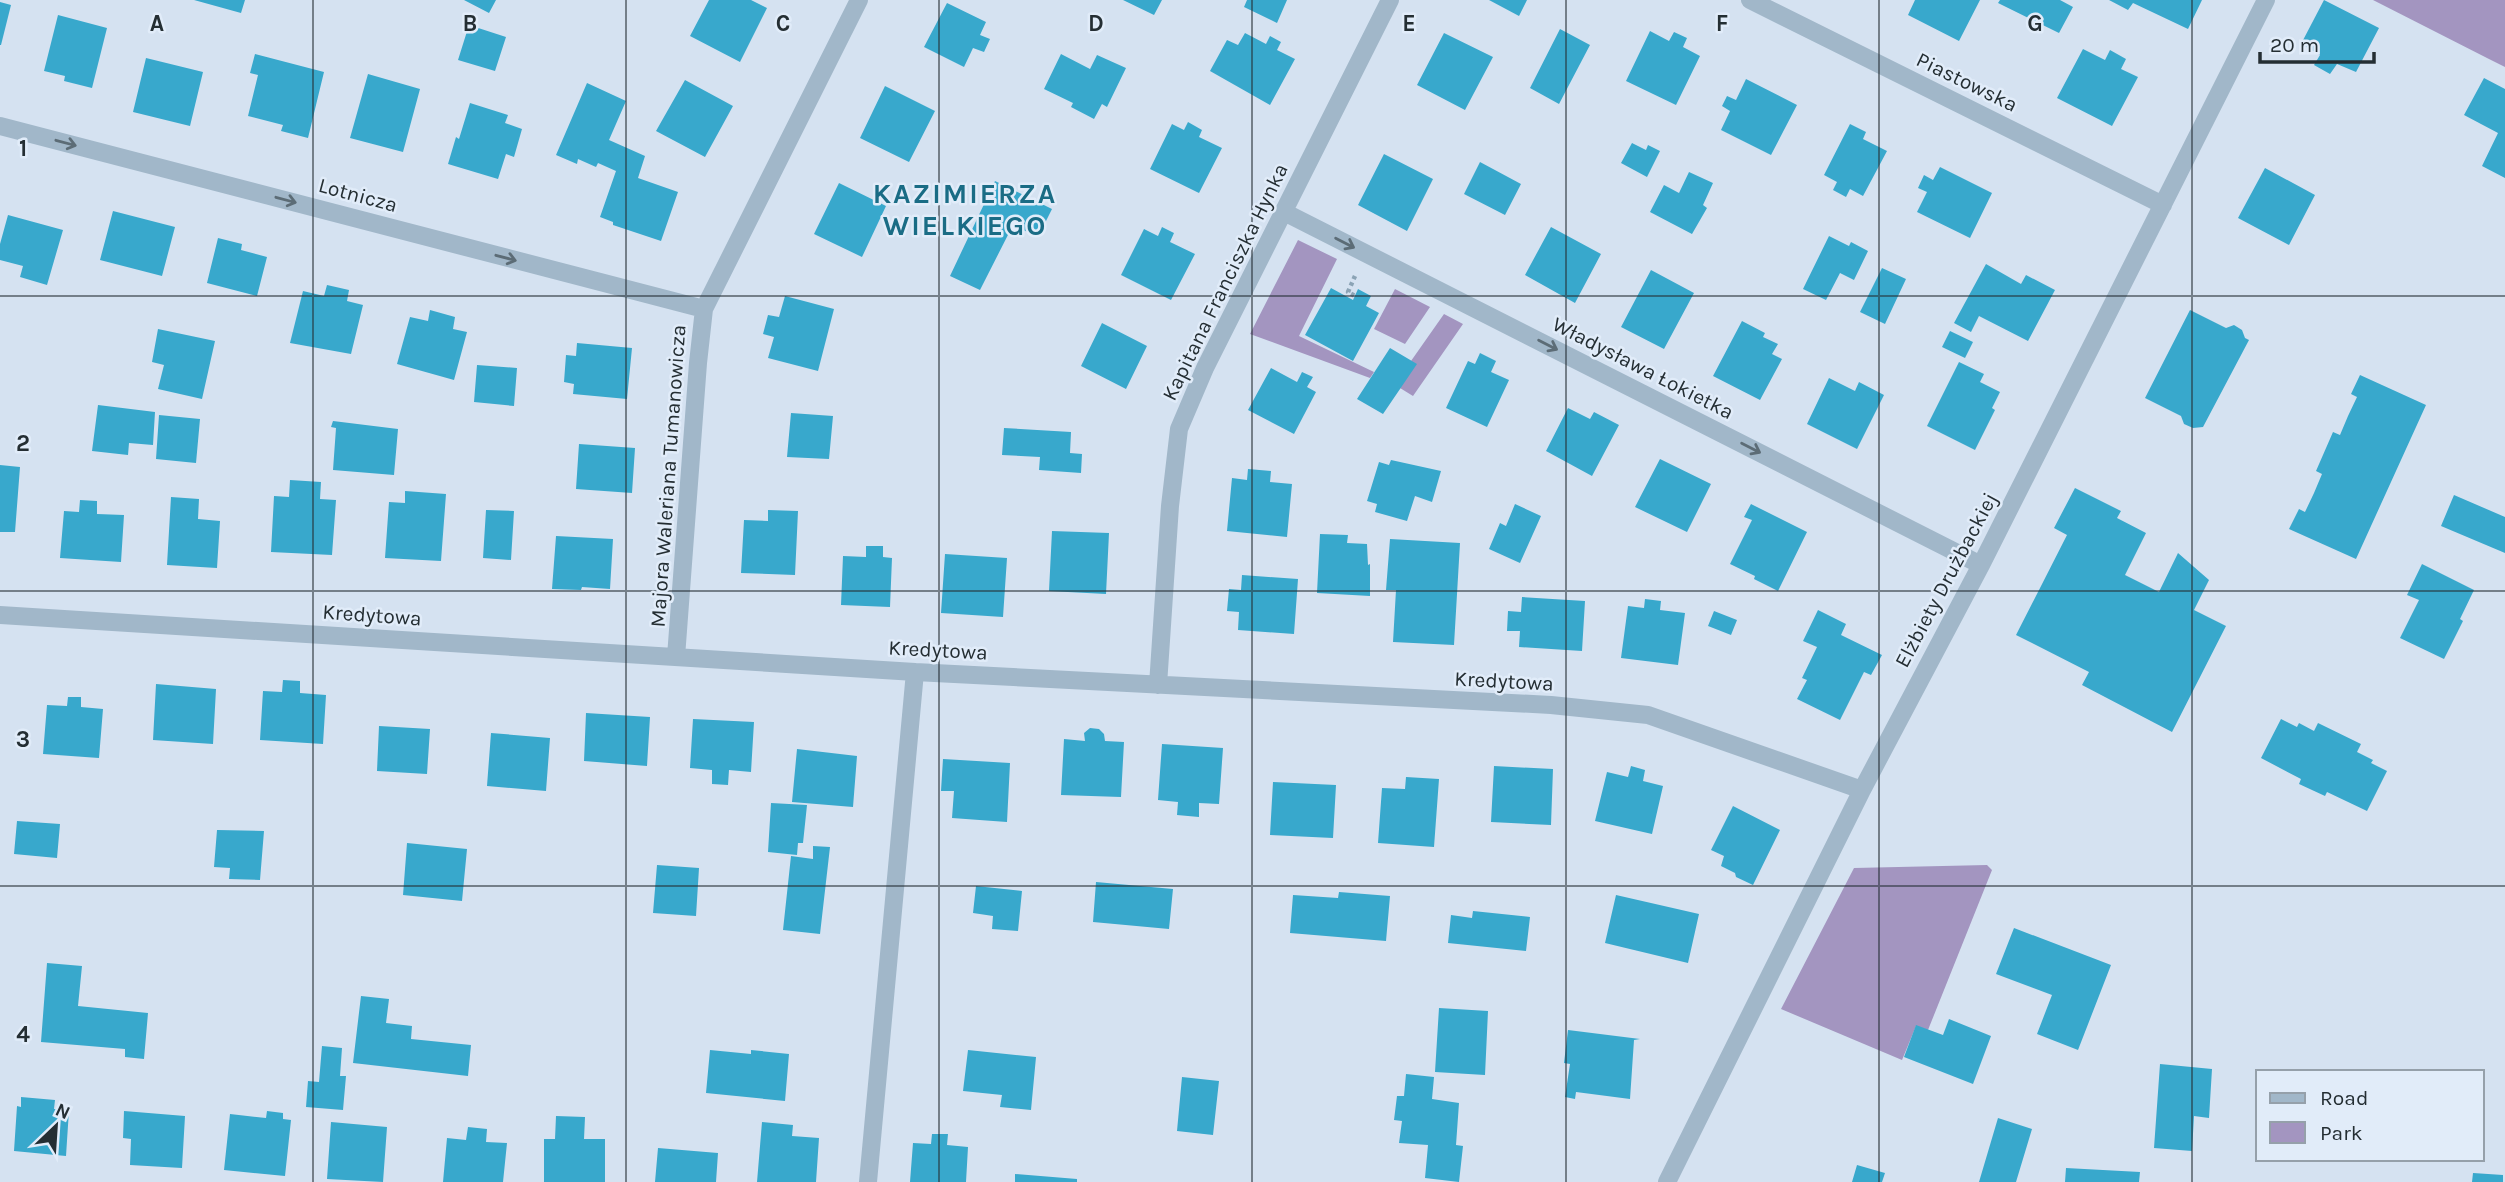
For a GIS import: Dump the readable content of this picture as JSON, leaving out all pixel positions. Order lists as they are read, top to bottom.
{
  "streets": {
    "street": [
      "Piastowska",
      "Lotnicza",
      "Kapitana Franciszka Hynka",
      "Władysława Łokietka",
      "Majora Waleriana Tumanowicza",
      "Elżbiety Drużbackiej",
      "Kredytowa"
    ]
  },
  "crossings": [
    ["Piastowska", "Elżbiety Drużbackiej"],
    ["Lotnicza", "Majora Waleriana Tumanowicza"],
    ["Kapitana Franciszka Hynka", "Władysława Łokietka"],
    ["Kapitana Franciszka Hynka", "Kredytowa"],
    ["Władysława Łokietka", "Elżbiety Drużbackiej"],
    ["Majora Waleriana Tumanowicza", "Kredytowa"],
    ["Elżbiety Drużbackiej", "Kredytowa"]
  ],
  "one_way": ["Lotnicza", "Władysława Łokietka"],
  "districts": ["KAZIMIERZA WIELKIEGO"],
  "legend": ["Road", "Park"],
  "scale_bar": "20 m",
  "north": "top right",
  "grid": {
    "columns": [
      "A",
      "B",
      "C",
      "D",
      "E",
      "F",
      "G"
    ],
    "rows": [
      "1",
      "2",
      "3",
      "4"
    ]
  }
}
